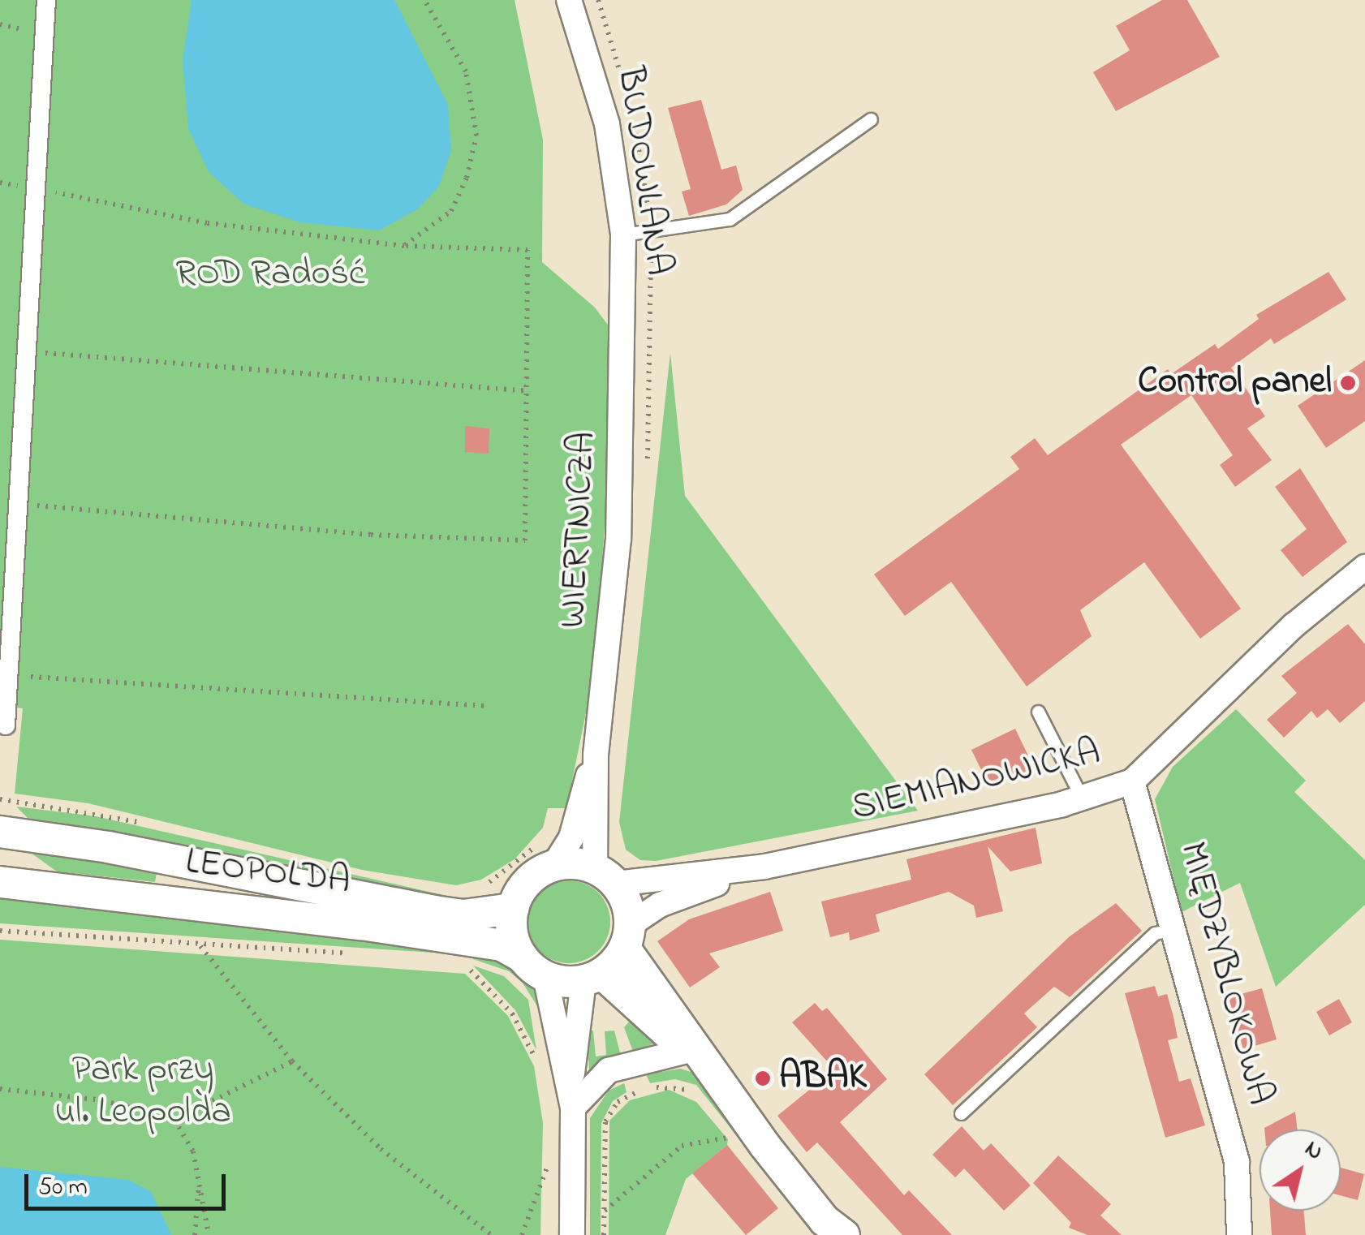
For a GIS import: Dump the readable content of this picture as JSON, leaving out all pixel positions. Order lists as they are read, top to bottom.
{
  "streets": {
    "street": [
      "BUDOWLANA",
      "WIERTNICZA",
      "SIEMIANOWICKA",
      "LEOPOLDA",
      "MIĘDZYBLOKOWA"
    ]
  },
  "crossings": [
    ["BUDOWLANA", "WIERTNICZA"],
    ["WIERTNICZA", "SIEMIANOWICKA"],
    ["WIERTNICZA", "LEOPOLDA"],
    ["SIEMIANOWICKA", "LEOPOLDA"],
    ["SIEMIANOWICKA", "MIĘDZYBLOKOWA"]
  ],
  "parks": ["ROD Radość", "Park przy ul. Leopolda"],
  "places": ["Control panel", "ABAK"],
  "scale_bar": "50 m",
  "north": "top right"
}
